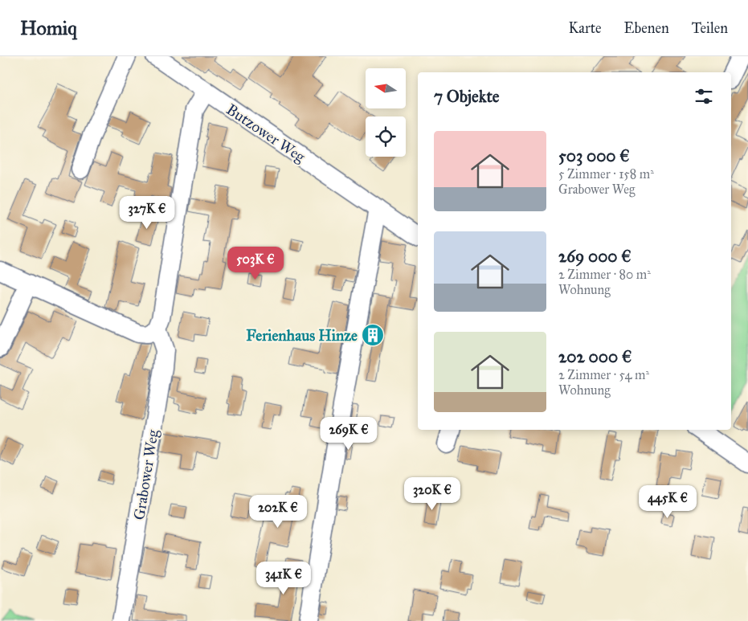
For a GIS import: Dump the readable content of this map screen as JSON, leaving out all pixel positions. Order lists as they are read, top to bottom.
{
  "streets": {
    "street": ["Butzower Weg", "Grabower Weg"]
  },
  "places": {
    "building": ["Ferienhaus Hinze"]
  },
  "north": "left",
  "page": {
    "header": "Homiq",
    "nav": ["Karte", "Ebenen", "Teilen"],
    "heading": "7 Objekte",
    "list": [
      {
        "name": "503 000 €",
        "note": "5 Zimmer · 158 m² · Grabower Weg"
      },
      {
        "name": "269 000 €",
        "note": "2 Zimmer · 80 m² · Wohnung"
      },
      {
        "name": "202 000 €",
        "note": "2 Zimmer · 54 m² · Wohnung"
      }
    ],
    "price": [
      "327K €",
      "503K €",
      "269K €",
      "320K €",
      "445K €",
      "202K €",
      "341K €"
    ]
  }
}
